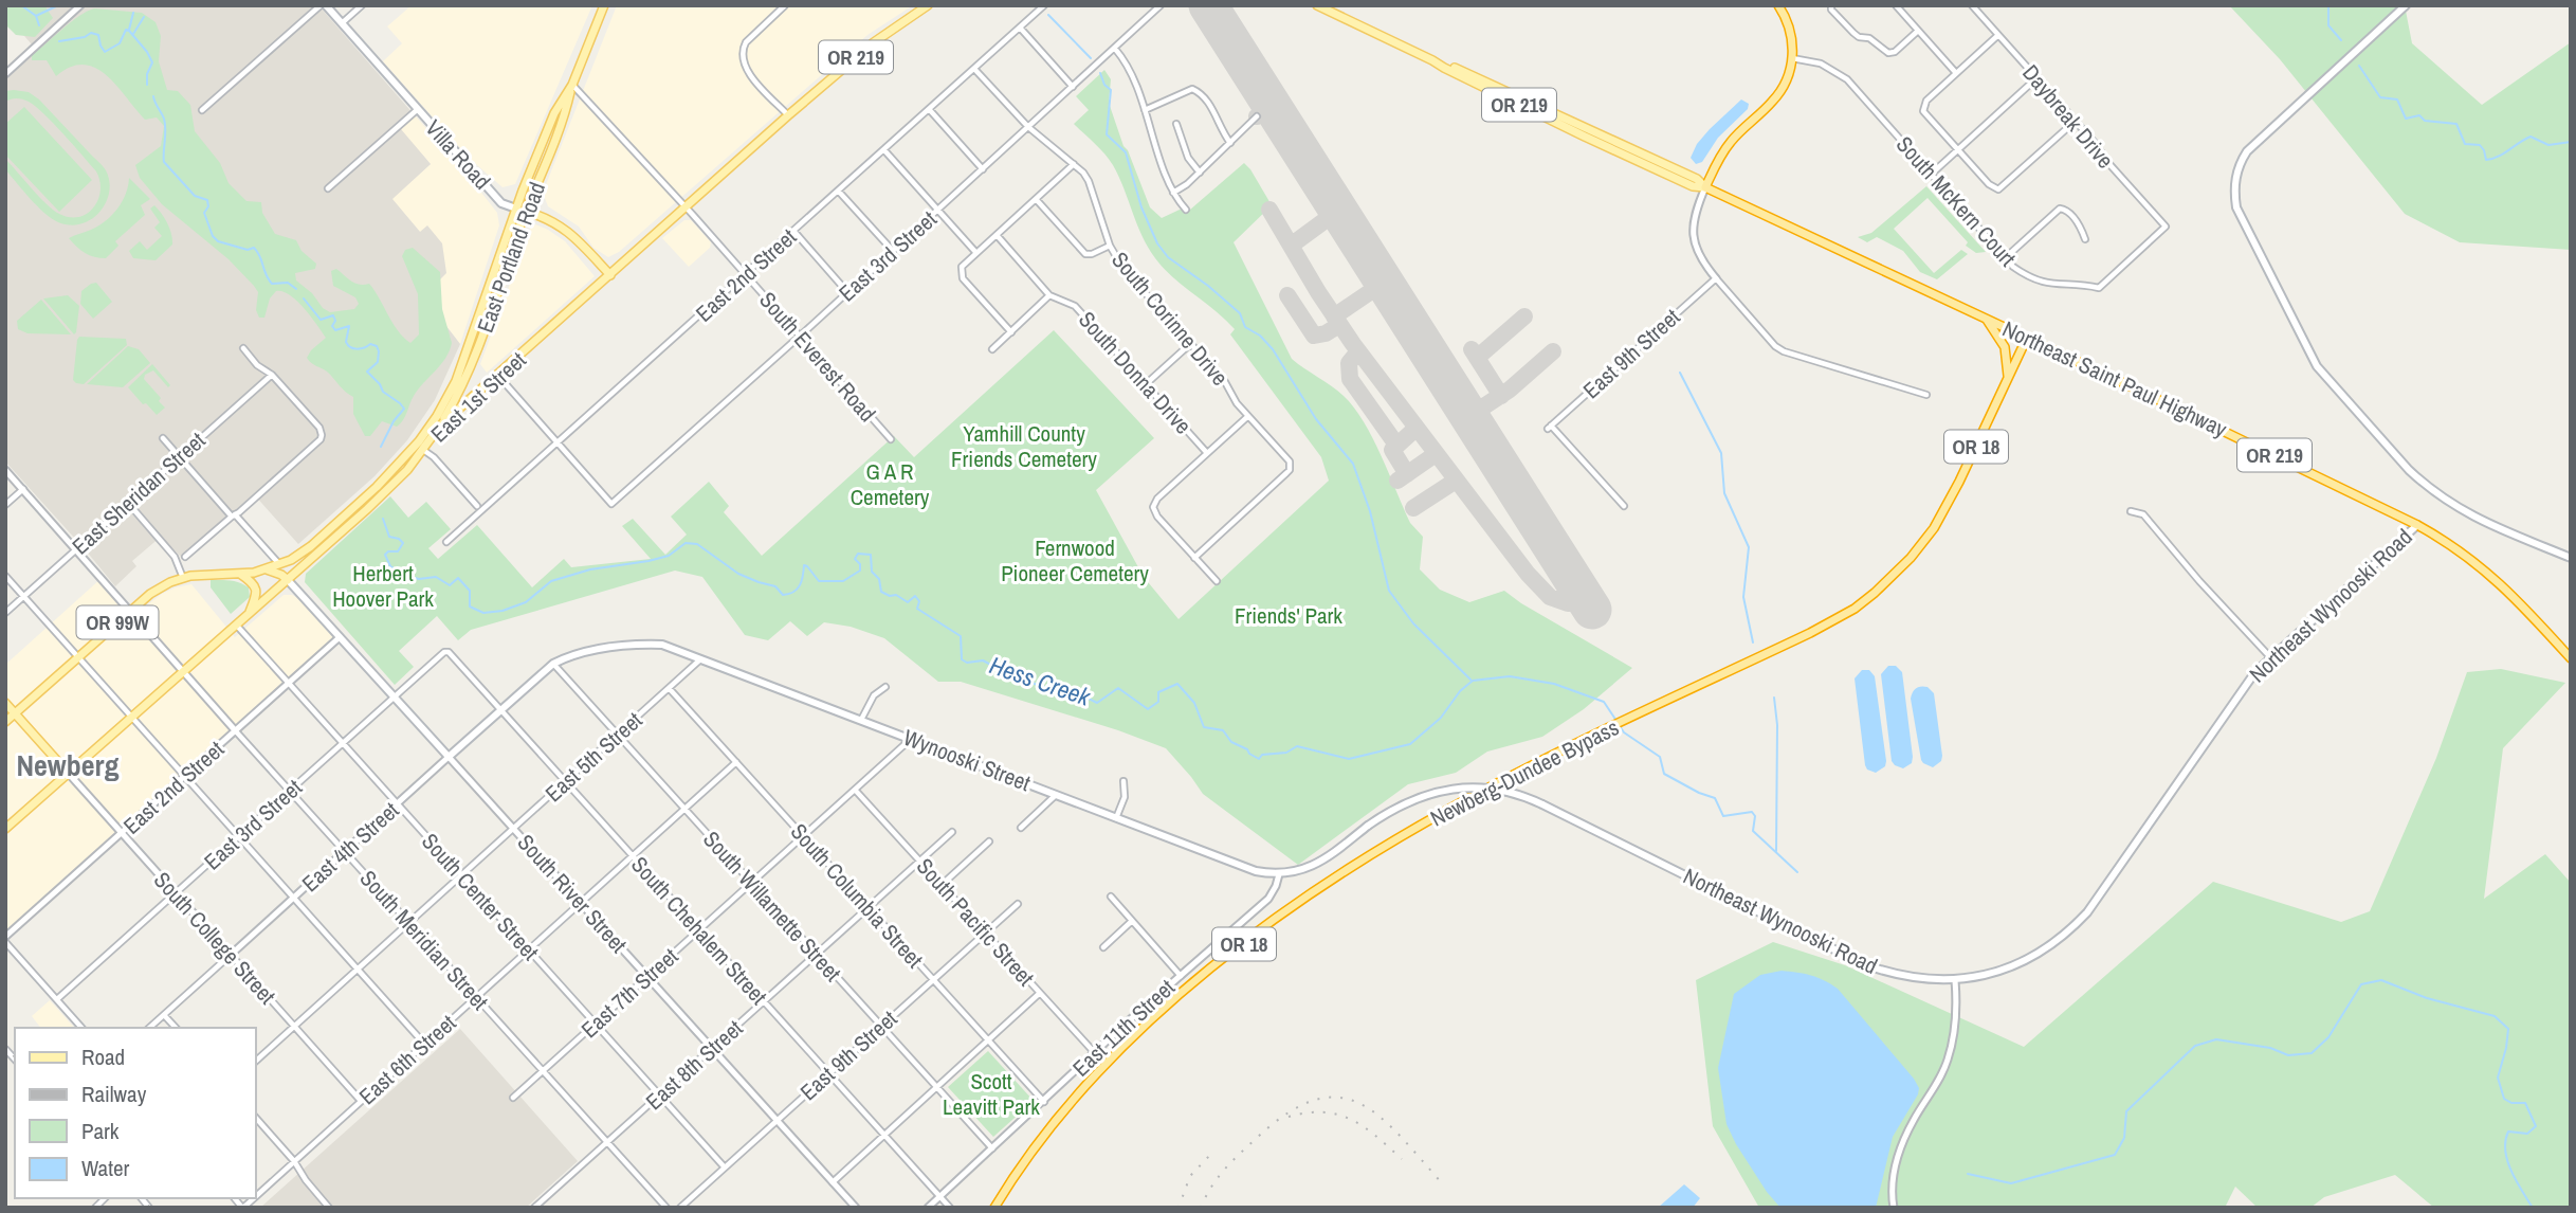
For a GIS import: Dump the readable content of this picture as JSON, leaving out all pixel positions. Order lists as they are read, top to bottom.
{
  "streets": {
    "highway": [
      "OR 219",
      "Northeast Saint Paul Highway",
      "OR 18",
      "Newberg-Dundee Bypass"
    ],
    "main road": [
      "Villa Road",
      "East Portland Road",
      "East 1st Street",
      "Northeast Wynooski Road",
      "OR 99W",
      "Wynooski Street",
      "East 4th Street",
      "South River Street"
    ],
    "street": [
      "Daybreak Drive",
      "South McKern Court",
      "East 3rd Street",
      "East 2nd Street",
      "South Corinne Drive",
      "East 9th Street",
      "South Everest Road",
      "South Donna Drive",
      "East Sheridan Street",
      "East 5th Street",
      "South Columbia Street",
      "South Center Street",
      "South Willamette Street",
      "South Pacific Street",
      "South Chehalem Street",
      "South College Street",
      "South Meridian Street",
      "East 7th Street",
      "East 11th Street",
      "East 6th Street",
      "East 8th Street"
    ]
  },
  "crossings": [
    ["Daybreak Drive", "South McKern Court"],
    ["Villa Road", "East Portland Road"],
    ["Villa Road", "East 1st Street"],
    ["East 3rd Street", "East 2nd Street"],
    ["East 3rd Street", "South Corinne Drive"],
    ["East 3rd Street", "South Everest Road"],
    ["East 3rd Street", "South River Street"],
    ["East 3rd Street", "South Center Street"],
    ["East 3rd Street", "South Chehalem Street"],
    ["East 3rd Street", "South College Street"],
    ["East 3rd Street", "South Meridian Street"],
    ["East Portland Road", "South Everest Road"],
    ["East Portland Road", "East 1st Street"],
    ["East 2nd Street", "South Corinne Drive"],
    ["East 2nd Street", "South Everest Road"],
    ["East 2nd Street", "South River Street"],
    ["East 2nd Street", "South Center Street"],
    ["East 2nd Street", "South College Street"],
    ["East 2nd Street", "South Meridian Street"],
    ["East 9th Street", "South River Street"],
    ["East 9th Street", "South Columbia Street"],
    ["East 9th Street", "South Center Street"],
    ["East 9th Street", "South Willamette Street"],
    ["East 9th Street", "South Pacific Street"],
    ["East 9th Street", "South Chehalem Street"],
    ["South Everest Road", "East 1st Street"],
    ["Northeast Saint Paul Highway", "Northeast Wynooski Road"],
    ["Northeast Saint Paul Highway", "Newberg-Dundee Bypass"],
    ["East 1st Street", "OR 99W"],
    ["East 1st Street", "South River Street"],
    ["East 1st Street", "South Center Street"],
    ["East 1st Street", "South College Street"],
    ["East 1st Street", "South Meridian Street"],
    ["East Sheridan Street", "South Meridian Street"],
    ["Northeast Wynooski Road", "Wynooski Street"],
    ["OR 99W", "South Meridian Street"],
    ["East 5th Street", "Wynooski Street"],
    ["East 5th Street", "South River Street"],
    ["East 5th Street", "South Columbia Street"],
    ["East 5th Street", "South Center Street"],
    ["East 5th Street", "South Willamette Street"],
    ["East 5th Street", "South Chehalem Street"],
    ["East 5th Street", "South College Street"],
    ["East 5th Street", "South Meridian Street"],
    ["Wynooski Street", "East 4th Street"],
    ["Wynooski Street", "South Willamette Street"],
    ["Wynooski Street", "East 7th Street"],
    ["Wynooski Street", "East 11th Street"],
    ["East 4th Street", "South River Street"],
    ["East 4th Street", "South Center Street"],
    ["East 4th Street", "South Willamette Street"],
    ["East 4th Street", "South Chehalem Street"],
    ["East 4th Street", "South College Street"],
    ["East 4th Street", "South Meridian Street"],
    ["South River Street", "East 7th Street"],
    ["South River Street", "East 6th Street"],
    ["South River Street", "East 8th Street"],
    ["South Columbia Street", "East 7th Street"],
    ["South Columbia Street", "East 11th Street"],
    ["South Columbia Street", "East 6th Street"],
    ["South Columbia Street", "East 8th Street"],
    ["South Center Street", "East 7th Street"],
    ["South Center Street", "East 6th Street"],
    ["South Center Street", "East 8th Street"],
    ["South Willamette Street", "East 7th Street"],
    ["South Willamette Street", "East 11th Street"],
    ["South Willamette Street", "East 6th Street"],
    ["South Willamette Street", "East 8th Street"],
    ["South Pacific Street", "East 7th Street"],
    ["South Pacific Street", "East 11th Street"],
    ["South Pacific Street", "East 8th Street"],
    ["South Chehalem Street", "East 7th Street"],
    ["South Chehalem Street", "East 11th Street"],
    ["South Chehalem Street", "East 6th Street"],
    ["South Chehalem Street", "East 8th Street"],
    ["South College Street", "East 6th Street"],
    ["South Meridian Street", "East 7th Street"],
    ["South Meridian Street", "East 6th Street"],
    ["South Meridian Street", "East 8th Street"]
  ],
  "districts": ["Newberg"],
  "water": ["Hess Creek"],
  "parks": [
    "Yamhill County Friends Cemetery",
    "G A R Cemetery",
    "Fernwood Pioneer Cemetery",
    "Herbert Hoover Park",
    "Friends' Park",
    "Scott Leavitt Park"
  ],
  "legend": [
    "Road",
    "Railway",
    "Park",
    "Water"
  ]
}
